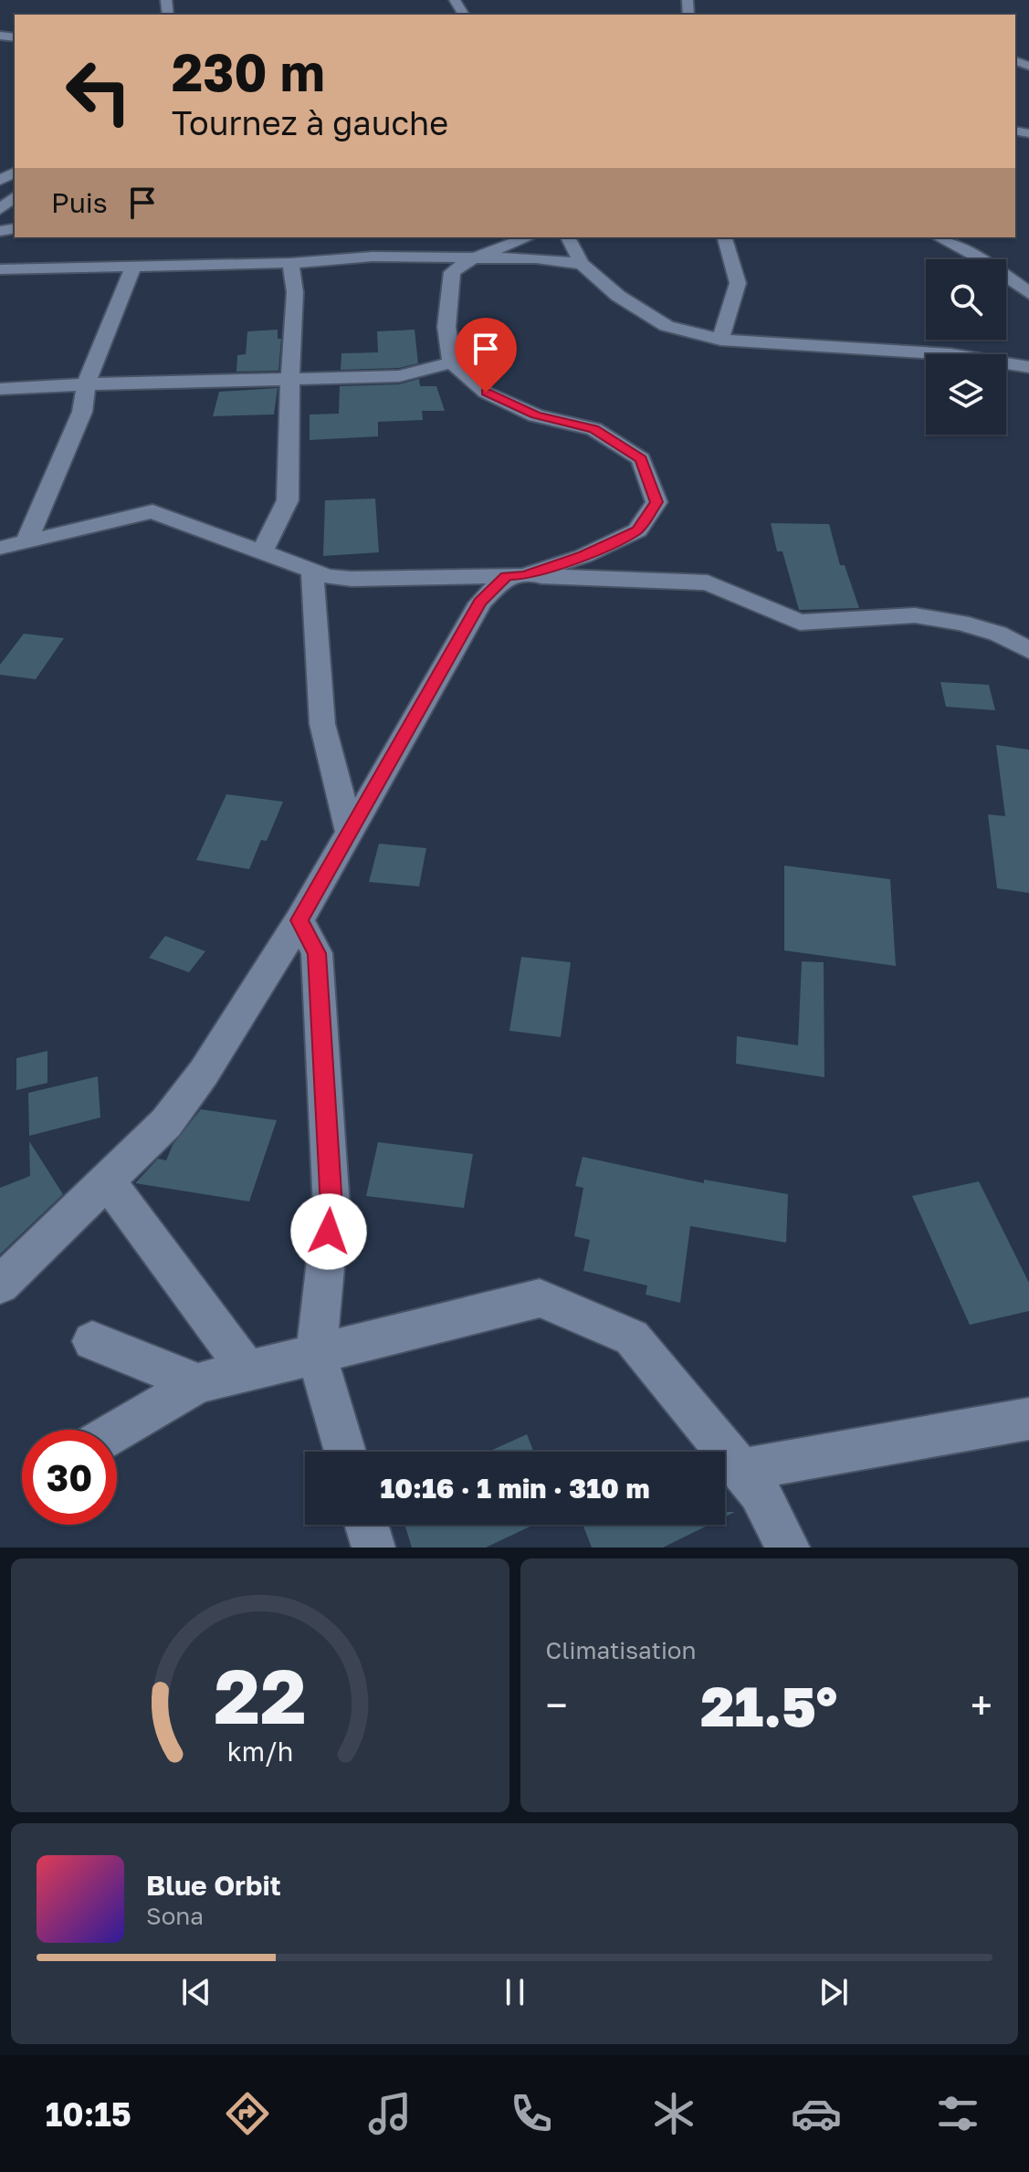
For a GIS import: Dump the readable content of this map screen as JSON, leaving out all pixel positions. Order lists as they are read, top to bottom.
{
  "page": {
    "turn": ["230 m", "Tournez à gauche"],
    "then": "Puis",
    "limit": "30",
    "trip": "10:16 · 1 min · 310 m",
    "tile": "Climatisation",
    "heat": ["−", "21.5°", "+"],
    "song": ["Blue Orbit", "Sona"],
    "tabs": "10:15",
    "gauge": ["22", "km/h"]
  }
}
